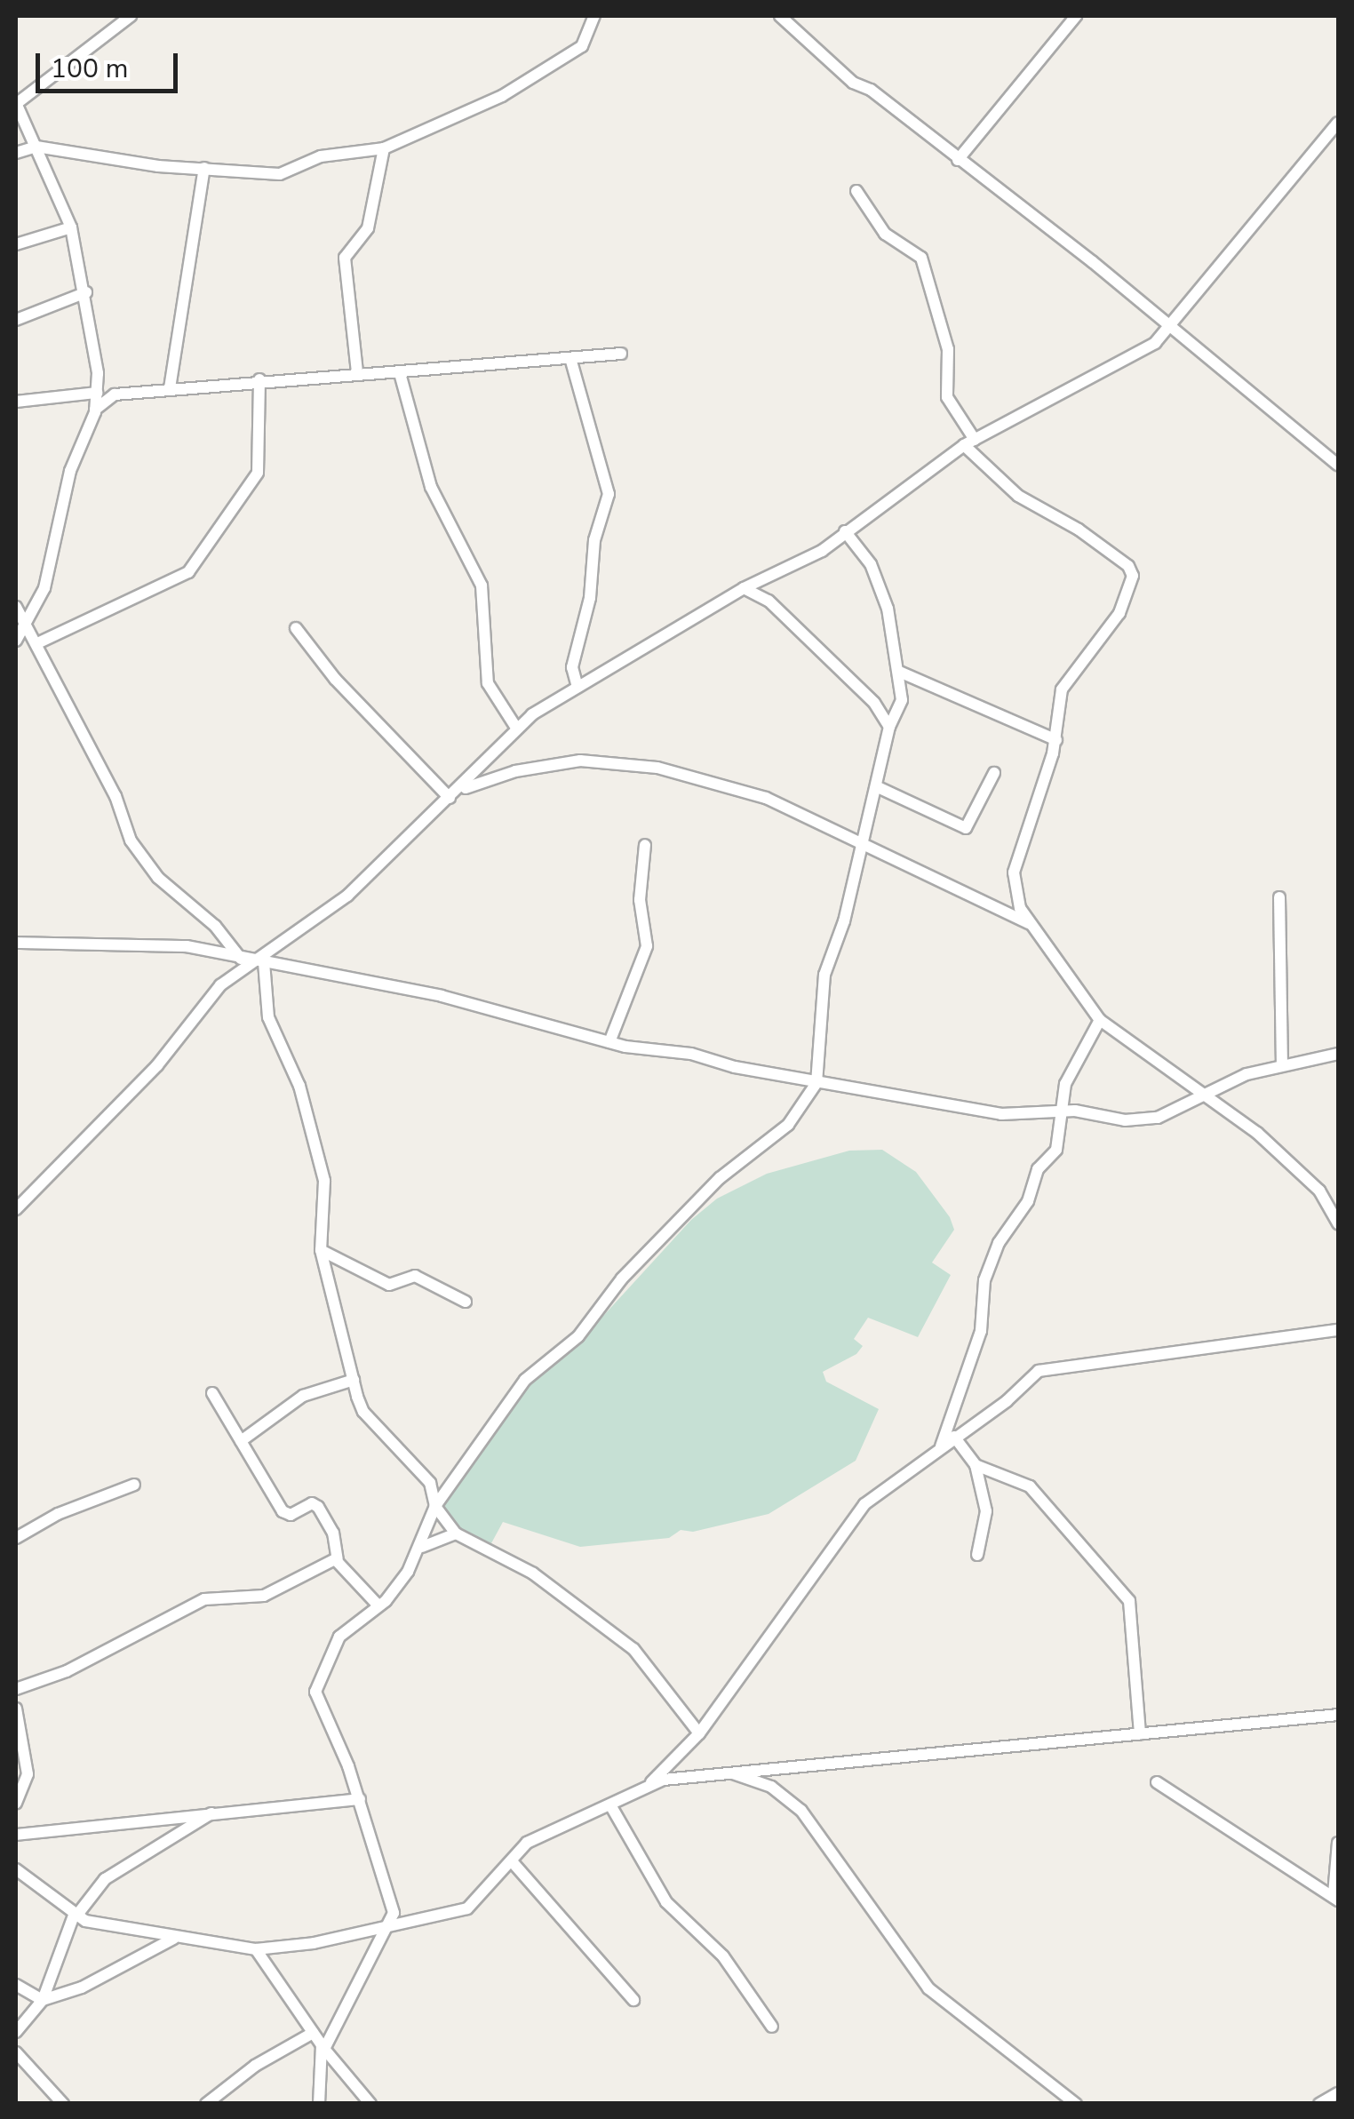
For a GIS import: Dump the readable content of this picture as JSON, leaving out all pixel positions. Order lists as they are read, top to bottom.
{
  "scale_bar": "100 m"
}
